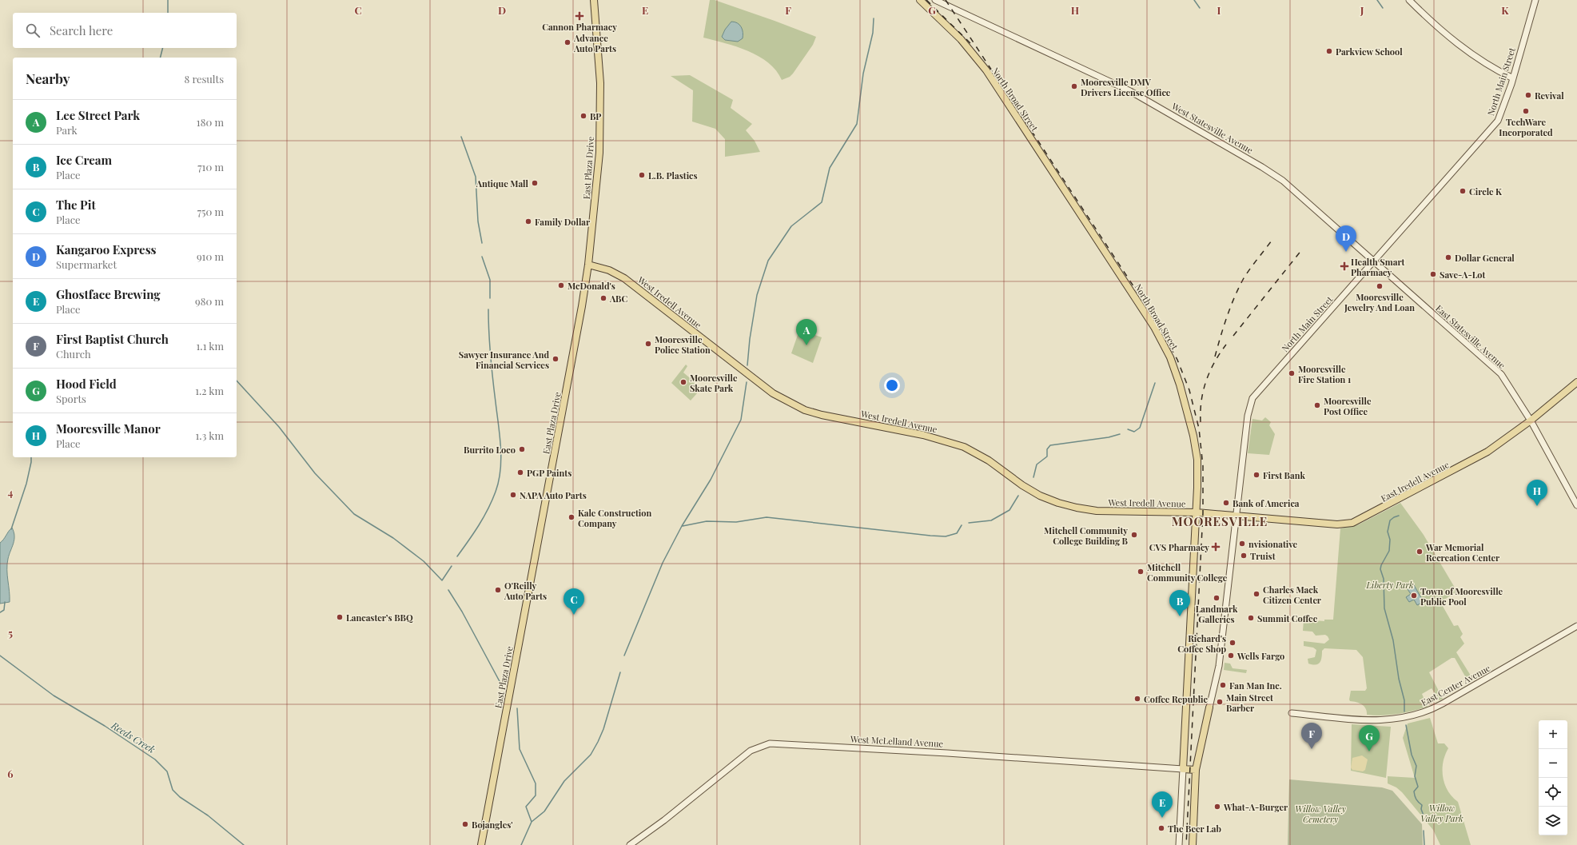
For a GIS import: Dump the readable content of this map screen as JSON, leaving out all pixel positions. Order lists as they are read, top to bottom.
{
  "streets": {
    "main road": [
      "North Broad Street",
      "East Plaza Drive",
      "West Iredell Avenue",
      "East Iredell Avenue",
      "West McLelland Avenue"
    ],
    "street": [
      "North Main Street",
      "West Statesville Avenue",
      "East Statesville Avenue",
      "East Center Avenue"
    ]
  },
  "crossings": [
    ["North Main Street", "West Statesville Avenue"],
    ["North Main Street", "West Iredell Avenue"],
    ["North Main Street", "East Statesville Avenue"],
    ["North Main Street", "East Iredell Avenue"],
    ["North Broad Street", "West Iredell Avenue"],
    ["North Broad Street", "West McLelland Avenue"],
    ["West Statesville Avenue", "East Statesville Avenue"],
    ["East Plaza Drive", "West Iredell Avenue"],
    ["West Iredell Avenue", "East Iredell Avenue"],
    ["East Statesville Avenue", "East Iredell Avenue"]
  ],
  "districts": ["MOORESVILLE"],
  "water": ["Reeds Creek"],
  "parks": ["Liberty Park", "Willow Valley Park", "Willow Valley Cemetery"],
  "places": {
    "health": ["Cannon Pharmacy", "Health Smart Pharmacy", "CVS Pharmacy"],
    "other": [
      "Advance Auto Parts",
      "Parkview School",
      "Mooresville DMV Drivers License Office",
      "Revival",
      "TechWare Incorporated",
      "BP",
      "L.B. Plastics",
      "Antique Mall",
      "Circle K",
      "Family Dollar",
      "Dollar General",
      "Save-A-Lot",
      "McDonald's",
      "Mooresville Jewelry And Loan",
      "ABC",
      "Mooresville Police Station",
      "Sawyer Insurance And Financial Services",
      "Mooresville Fire Station 1",
      "Mooresville Skate Park",
      "Mooresville Post Office",
      "Burrito Loco",
      "PGP Paints",
      "First Bank",
      "NAPA Auto Parts",
      "Bank of America",
      "Kale Construction Company",
      "Mitchell Community College Building B",
      "nvisionative",
      "War Memorial Recreation Center",
      "Truist",
      "Mitchell Community College",
      "O'Reilly Auto Parts",
      "Charles Mack Citizen Center",
      "Town of Mooresville Public Pool",
      "Landmark Galleries",
      "Lancaster’s BBQ",
      "Summit Coffee",
      "Richard's Coffee Shop",
      "Wells Fargo",
      "Fan Man Inc.",
      "Coffee Republic",
      "Main Street Barber",
      "What-A-Burger",
      "Bojangles'",
      "The Beer Lab"
    ]
  },
  "page": {
    "search": "Search here",
    "heading": ["Nearby", "8 results"],
    "list": [
      {
        "mark": "A",
        "name": "Lee Street Park",
        "note": "Park",
        "value": "180 m"
      },
      {
        "mark": "B",
        "name": "Ice Cream",
        "note": "Place",
        "value": "710 m"
      },
      {
        "mark": "C",
        "name": "The Pit",
        "note": "Place",
        "value": "750 m"
      },
      {
        "mark": "D",
        "name": "Kangaroo Express",
        "note": "Supermarket",
        "value": "910 m"
      },
      {
        "mark": "E",
        "name": "Ghostface Brewing",
        "note": "Place",
        "value": "980 m"
      },
      {
        "mark": "F",
        "name": "First Baptist Church",
        "note": "Church",
        "value": "1.1 km"
      },
      {
        "mark": "G",
        "name": "Hood Field",
        "note": "Sports",
        "value": "1.2 km"
      },
      {
        "mark": "H",
        "name": "Mooresville Manor",
        "note": "Place",
        "value": "1.3 km"
      }
    ],
    "pins": [
      "D",
      "A",
      "H",
      "C",
      "B",
      "F",
      "G",
      "E"
    ],
    "map_buttons": ["+", "−"]
  },
  "grid": {
    "columns": [
      "C",
      "D",
      "E",
      "F",
      "G",
      "H",
      "I",
      "J",
      "K"
    ],
    "rows": ["4", "5", "6"]
  }
}
